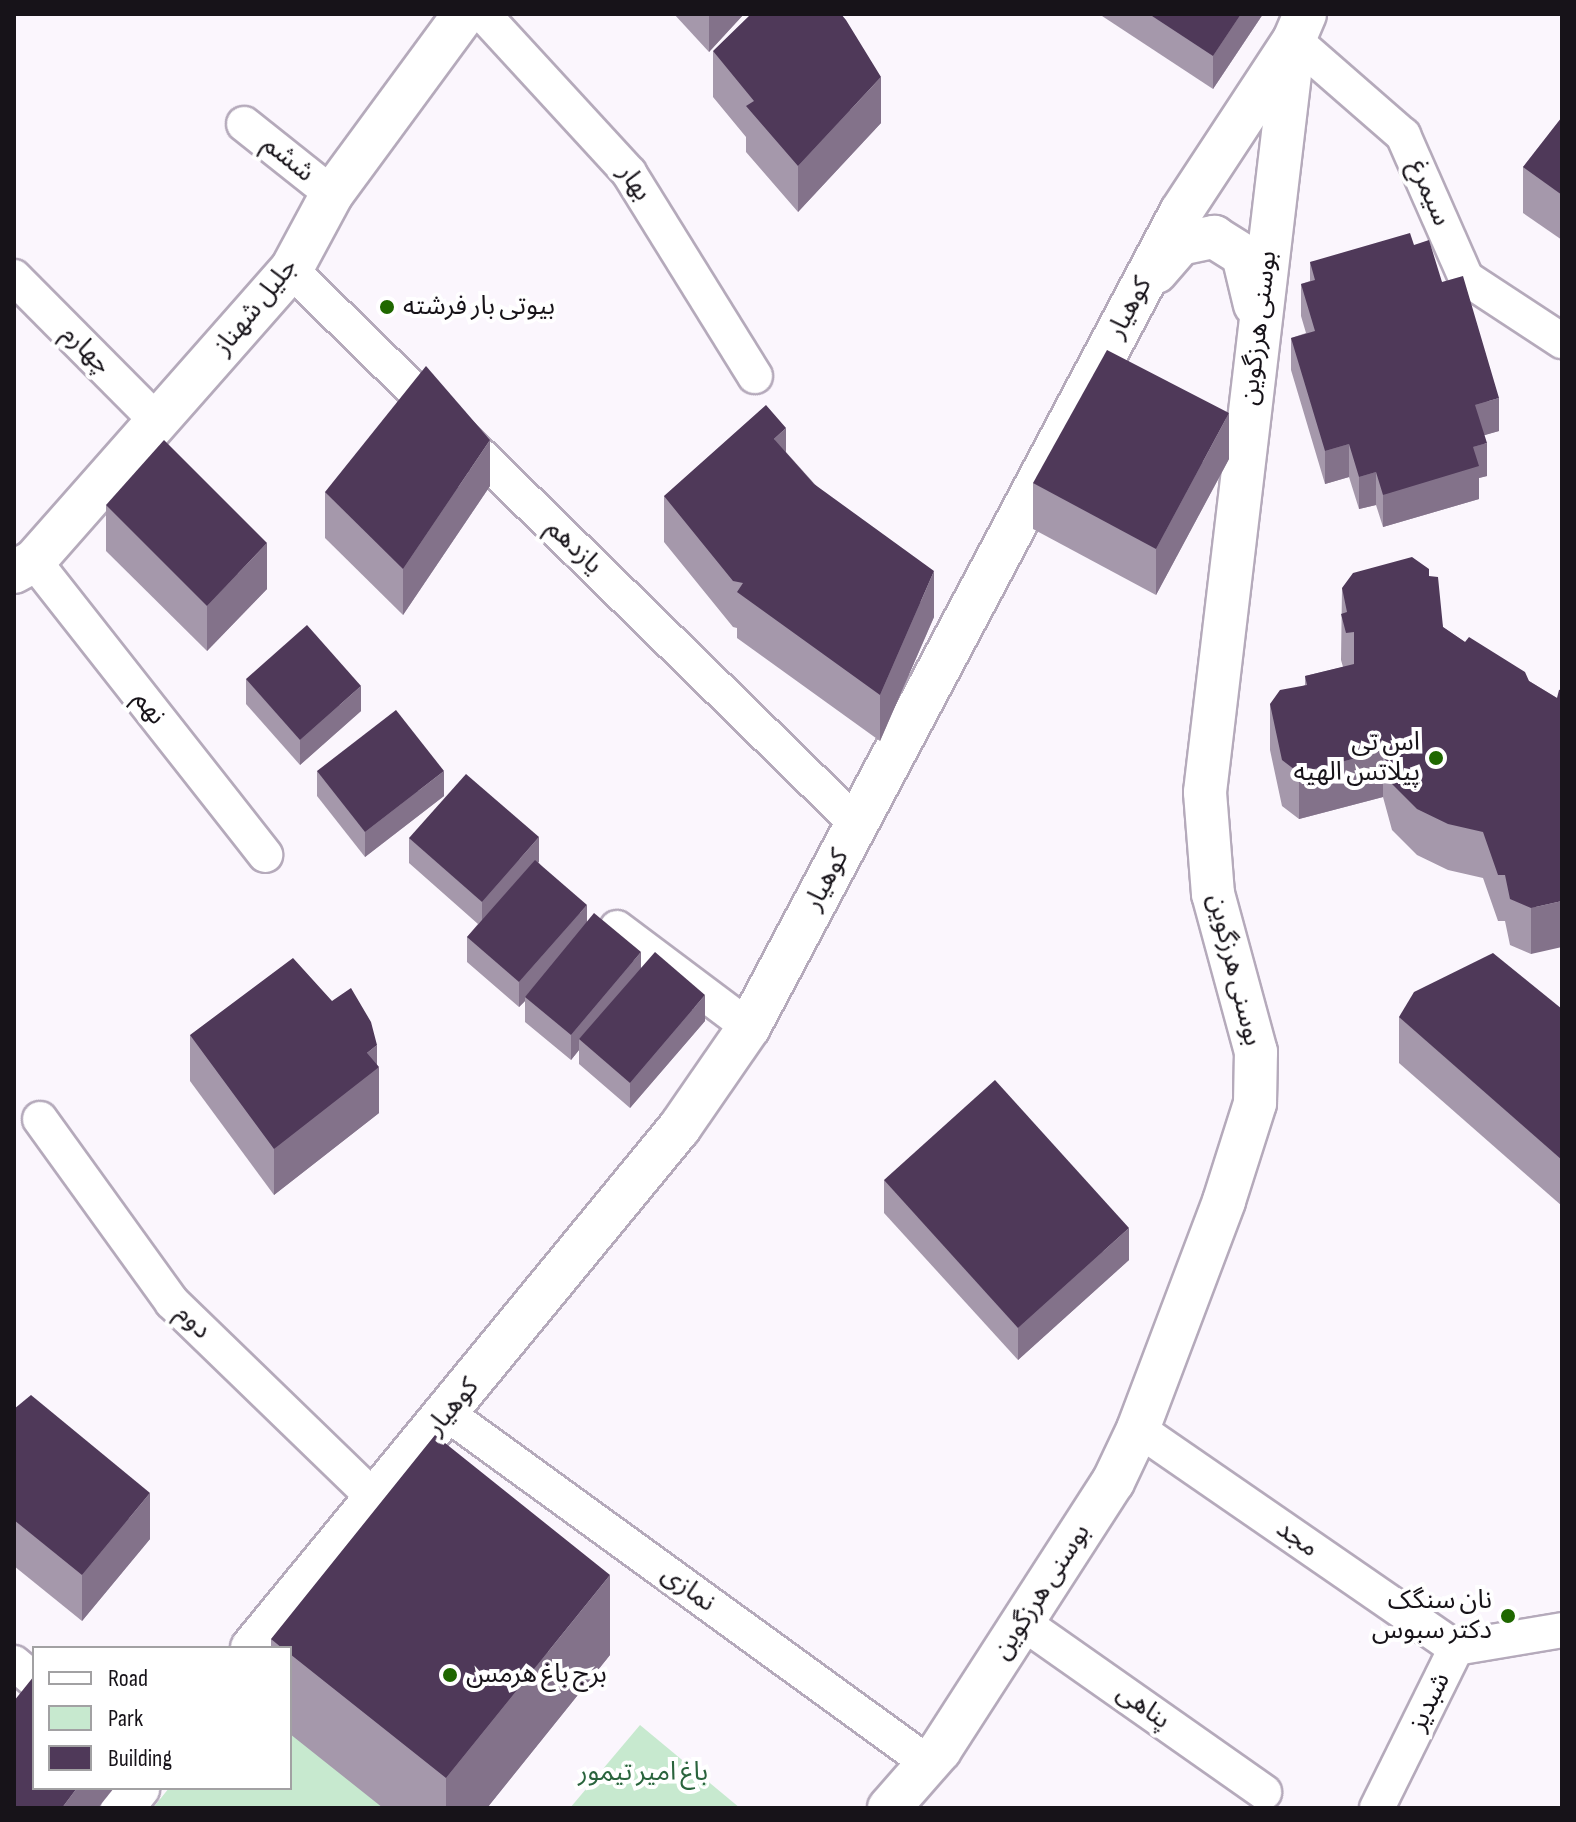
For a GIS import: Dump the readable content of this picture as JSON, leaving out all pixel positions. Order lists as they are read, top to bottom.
{
  "streets": {
    "street": [
      "ششم",
      "بهار",
      "سیمرغ",
      "جلیل شهناز",
      "کوهیار",
      "بوسنی هرزگوین",
      "چهارم",
      "یازدهم",
      "نهم",
      "دوم",
      "مجد",
      "نمازی",
      "شبدیز",
      "پناهی"
    ]
  },
  "crossings": [
    ["ششم", "جلیل شهناز"],
    ["سیمرغ", "کوهیار"],
    ["سیمرغ", "بوسنی هرزگوین"],
    ["جلیل شهناز", "چهارم"],
    ["جلیل شهناز", "یازدهم"],
    ["جلیل شهناز", "نهم"],
    ["کوهیار", "بوسنی هرزگوین"],
    ["کوهیار", "یازدهم"],
    ["کوهیار", "دوم"],
    ["کوهیار", "نمازی"],
    ["بوسنی هرزگوین", "مجد"],
    ["بوسنی هرزگوین", "نمازی"],
    ["بوسنی هرزگوین", "پناهی"],
    ["مجد", "شبدیز"]
  ],
  "parks": ["باغ امیر تیمور"],
  "places": [
    "بیوتی بار فرشته",
    "اس تی پیلاتس الهیه",
    "نان سنگک دکتر سبوس",
    "برج باغ هرمس"
  ],
  "legend": ["Road", "Park", "Building"]
}
